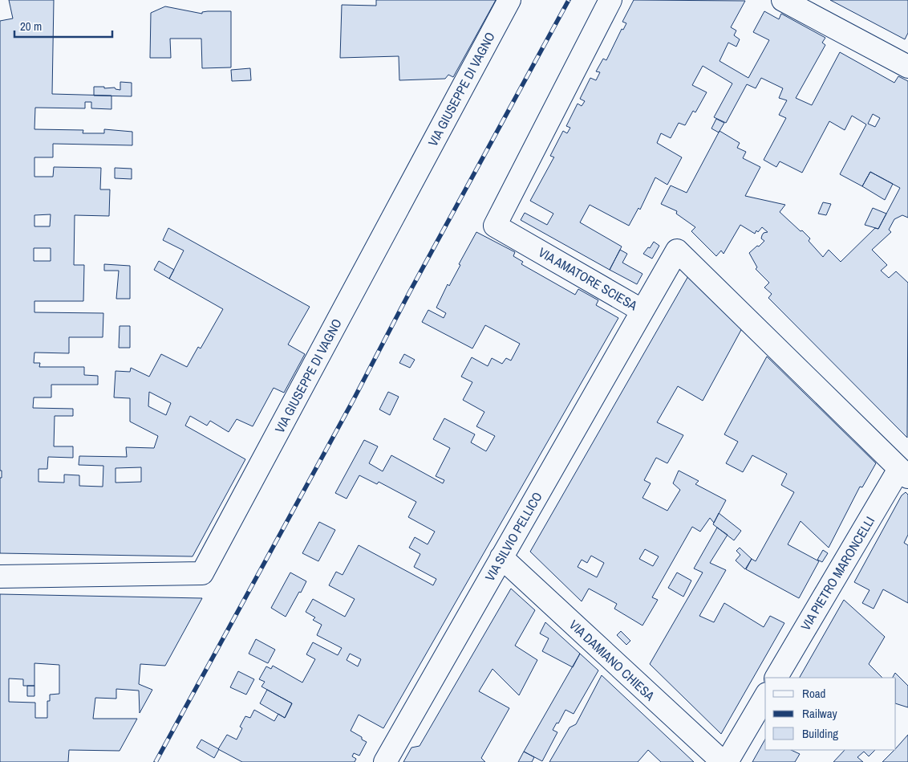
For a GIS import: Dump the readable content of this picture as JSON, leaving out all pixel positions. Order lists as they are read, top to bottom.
{
  "streets": {
    "street": [
      "VIA GIUSEPPE DI VAGNO",
      "VIA AMATORE SCIESA",
      "VIA SILVIO PELLICO",
      "VIA PIETRO MARONCELLI",
      "VIA DAMIANO CHIESA"
    ]
  },
  "crossings": [
    ["VIA AMATORE SCIESA", "VIA SILVIO PELLICO"],
    ["VIA AMATORE SCIESA", "VIA PIETRO MARONCELLI"],
    ["VIA SILVIO PELLICO", "VIA DAMIANO CHIESA"]
  ],
  "legend": ["Road", "Railway", "Building"],
  "scale_bar": "20 m"
}
